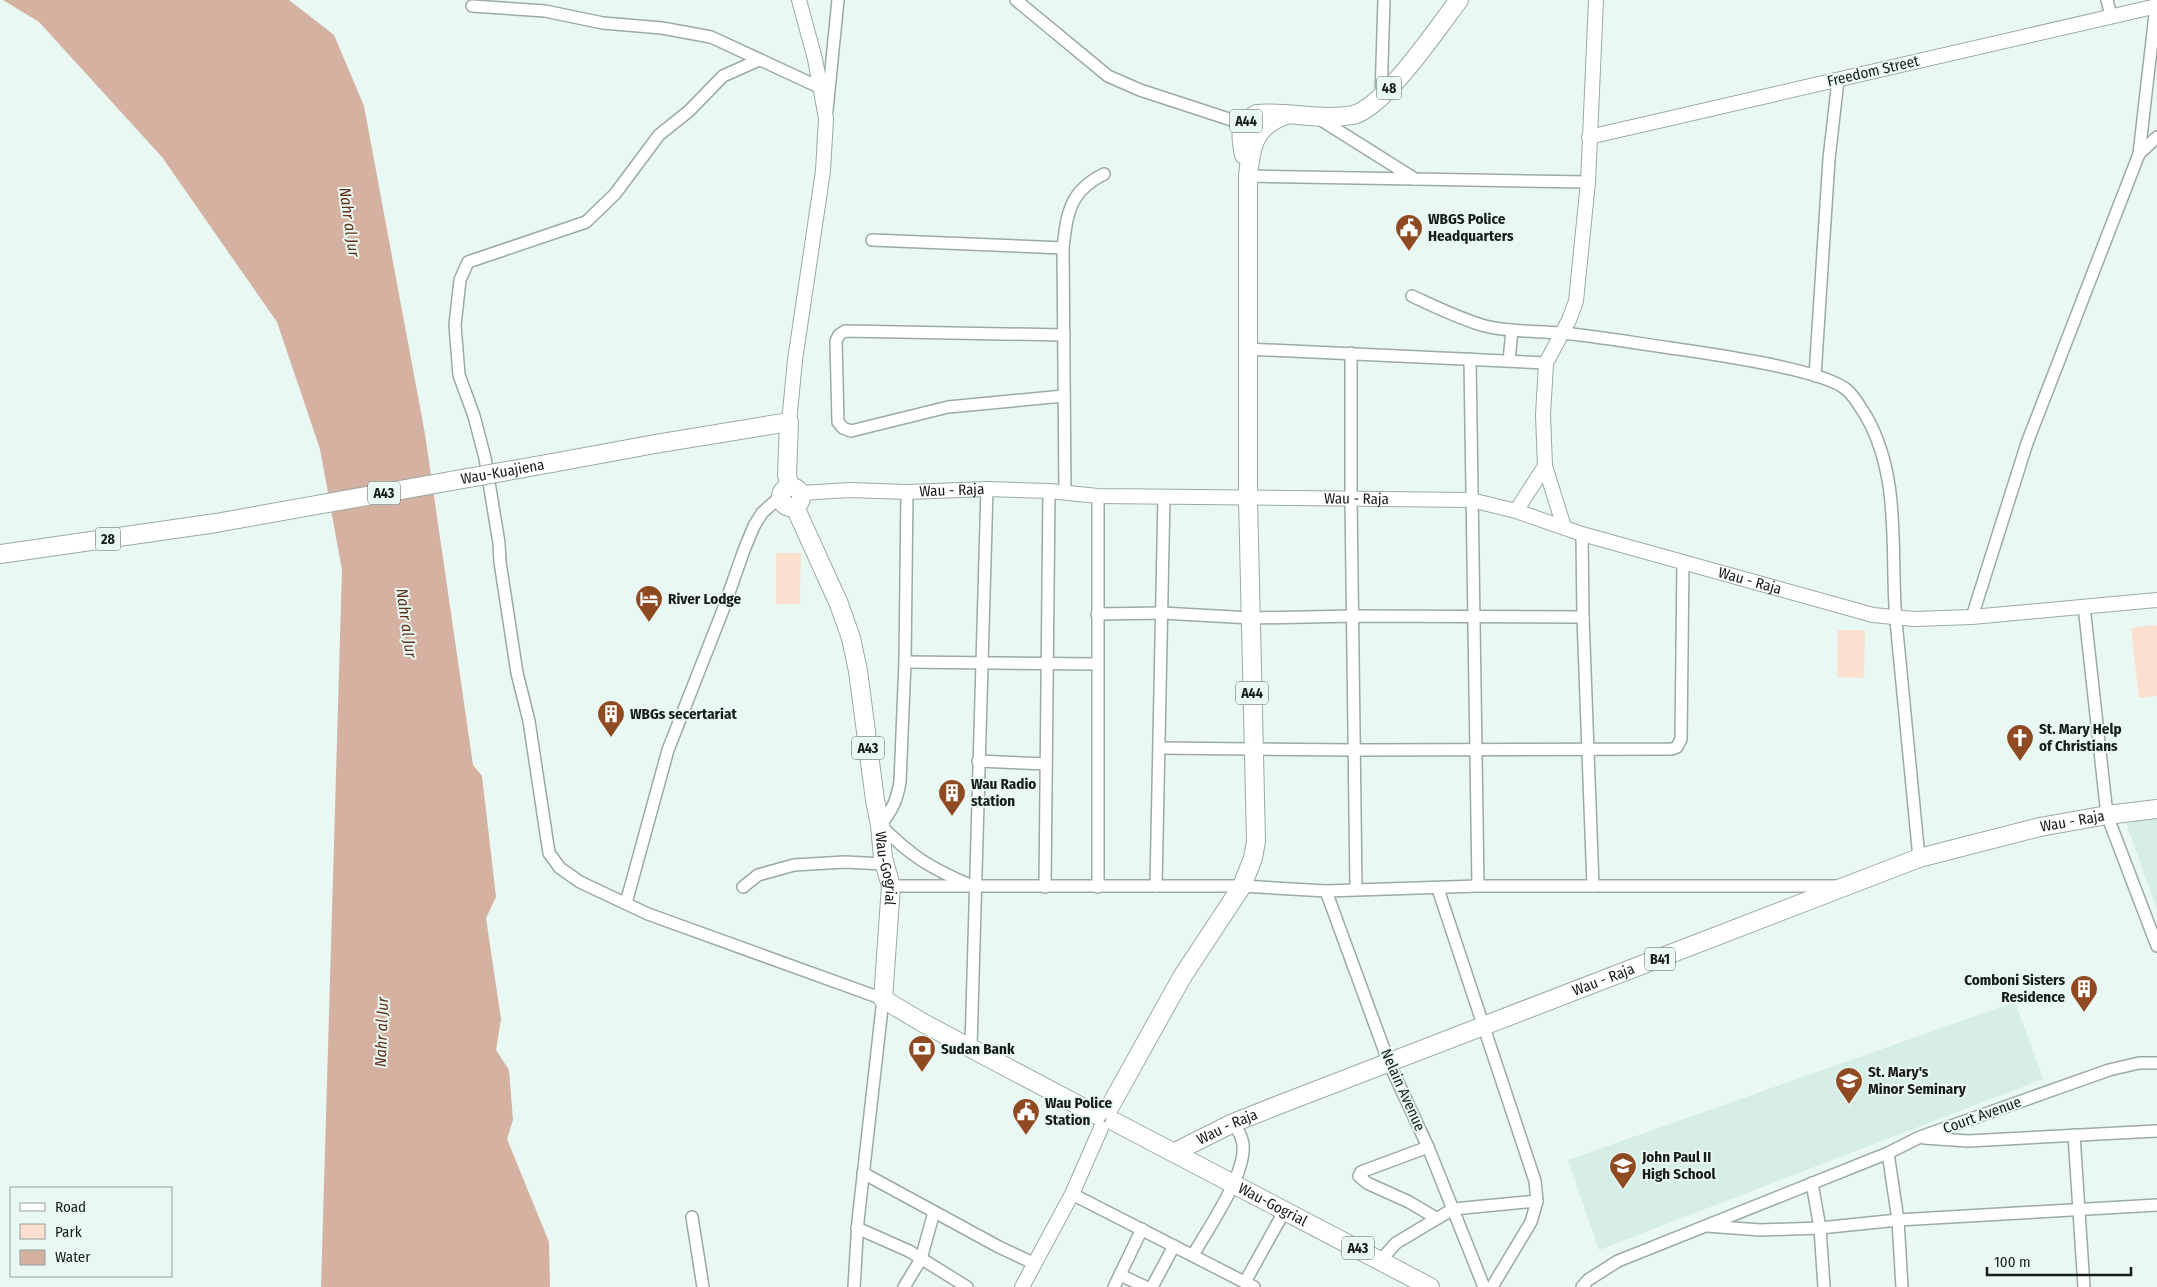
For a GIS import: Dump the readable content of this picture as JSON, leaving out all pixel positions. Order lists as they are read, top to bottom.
{
  "streets": {
    "main road": [
      "48",
      "A44",
      "Wau-Kuajiena",
      "Wau - Raja",
      "A43",
      "28",
      "Wau-Gogrial",
      "B41"
    ],
    "street": ["Freedom Street", "Nelain Avenue", "Court Avenue"]
  },
  "crossings": [
    ["48", "A44"],
    ["A44", "Wau - Raja"],
    ["A44", "Wau-Gogrial"],
    ["Wau-Kuajiena", "28"],
    ["Wau-Kuajiena", "Wau-Gogrial"],
    ["Wau - Raja", "Wau-Gogrial"],
    ["Wau - Raja", "Nelain Avenue"]
  ],
  "water": ["Nahr al Jur"],
  "places": {
    "public building": ["WBGS Police Headquarters", "Wau Police Station"],
    "hotel": ["River Lodge"],
    "building": ["WBGs secertariat", "Wau Radio station", "Comboni Sisters Residence"],
    "church": ["St. Mary Help of Christians"],
    "bank": ["Sudan Bank"],
    "school or university": ["St. Mary's Minor Seminary", "John Paul II High School"]
  },
  "legend": ["Road", "Park", "Water"],
  "scale_bar": "100 m"
}
